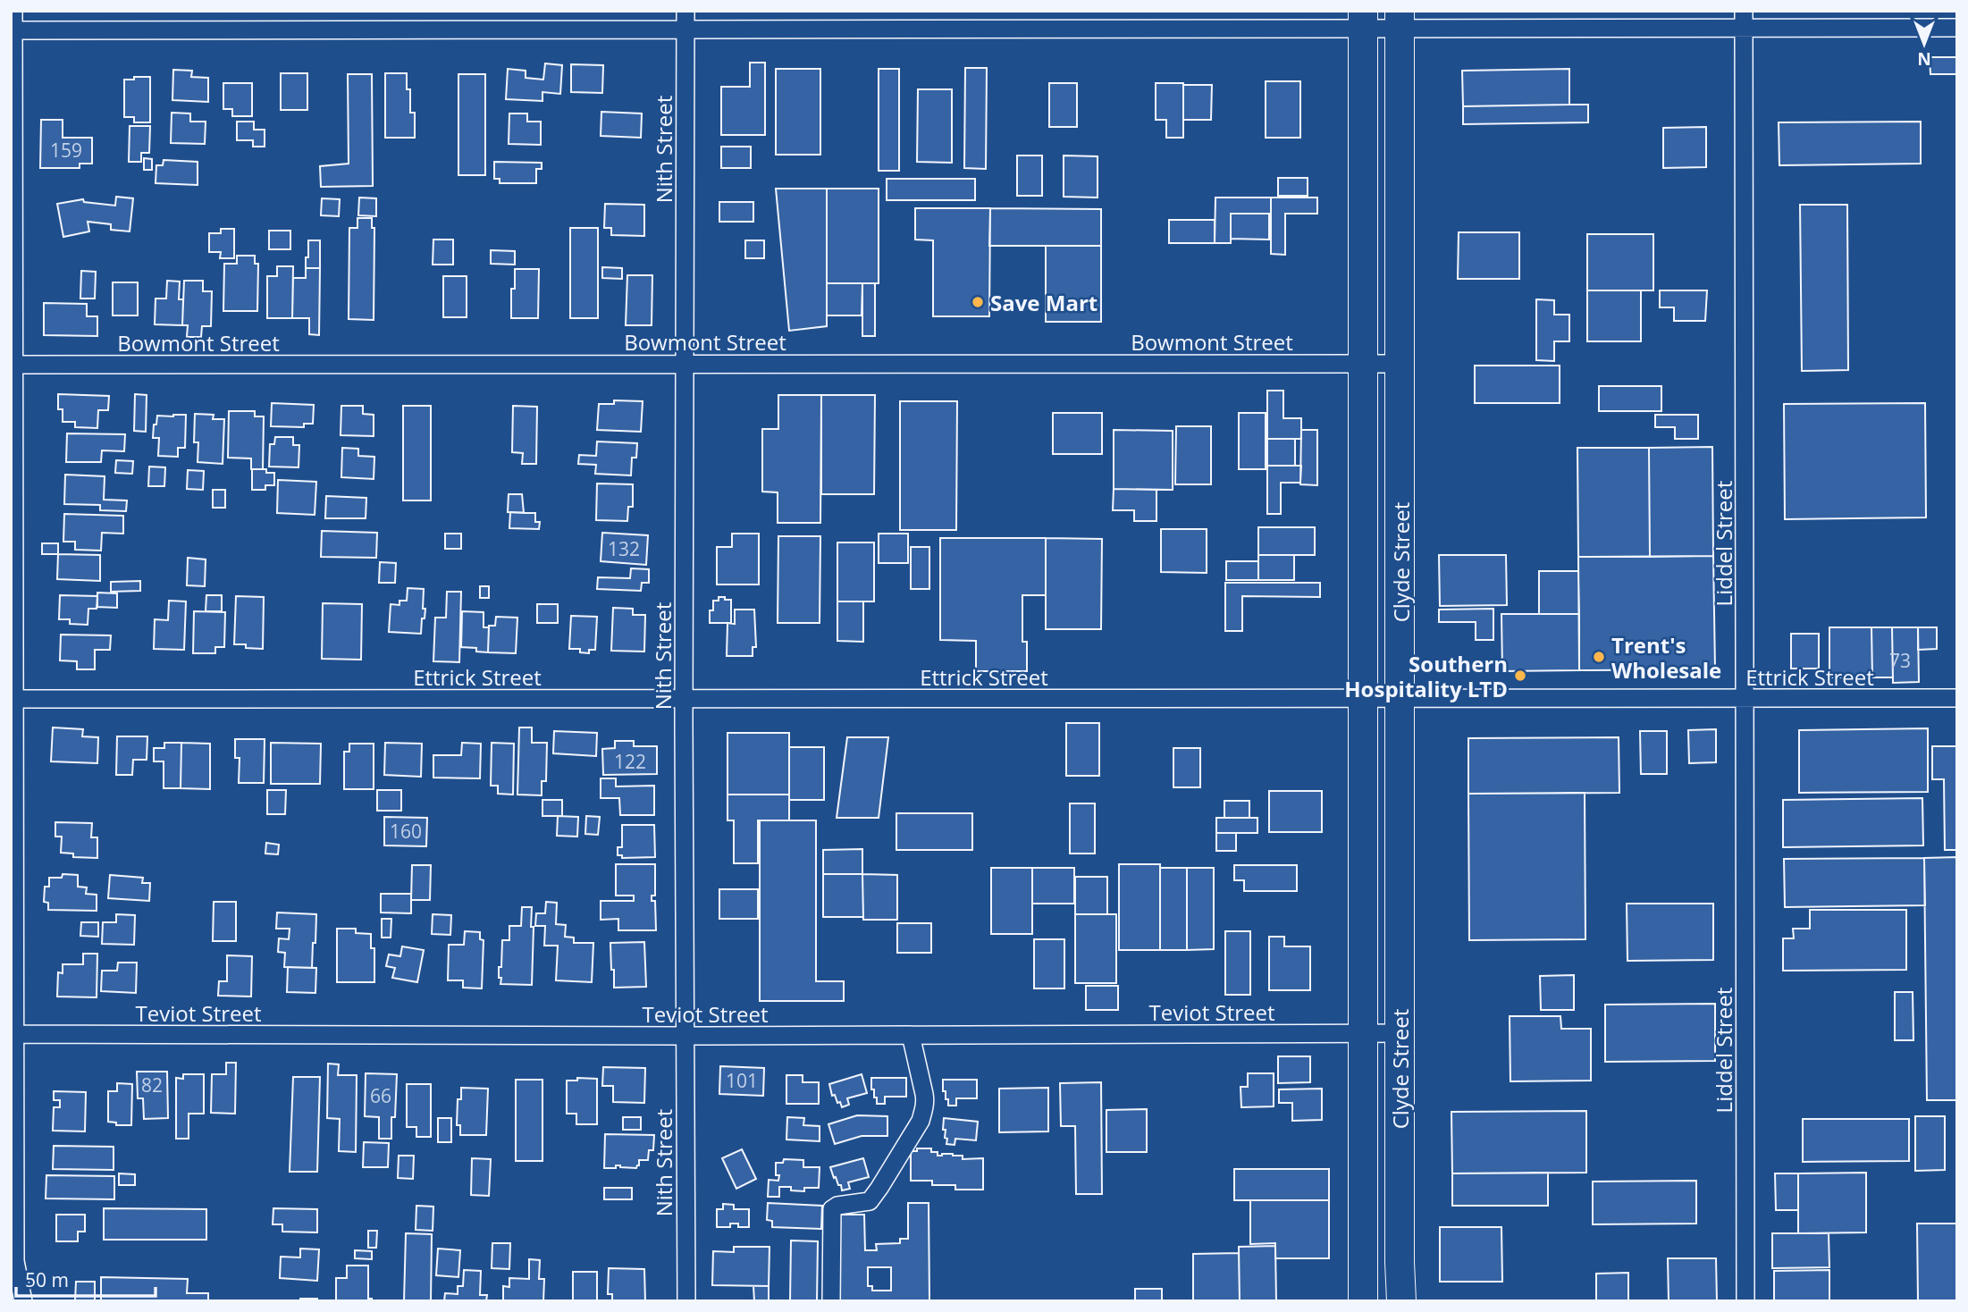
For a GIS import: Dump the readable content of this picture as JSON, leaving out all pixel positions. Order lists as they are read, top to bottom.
{
  "streets": {
    "highway": ["Clyde Street"],
    "street": [
      "Nith Street",
      "Bowmont Street",
      "Liddel Street",
      "Ettrick Street",
      "Teviot Street"
    ]
  },
  "crossings": [
    ["Nith Street", "Bowmont Street"],
    ["Nith Street", "Ettrick Street"],
    ["Nith Street", "Teviot Street"],
    ["Bowmont Street", "Clyde Street"],
    ["Liddel Street", "Ettrick Street"],
    ["Clyde Street", "Ettrick Street"],
    ["Clyde Street", "Teviot Street"]
  ],
  "places": ["Save Mart", "Trent's Wholesale", "Southern Hospitality LTD"],
  "house_numbers": [
    "159",
    "132",
    "73",
    "122",
    "160",
    "101",
    "82",
    "66"
  ],
  "scale_bar": "50 m",
  "north": "bottom"
}
